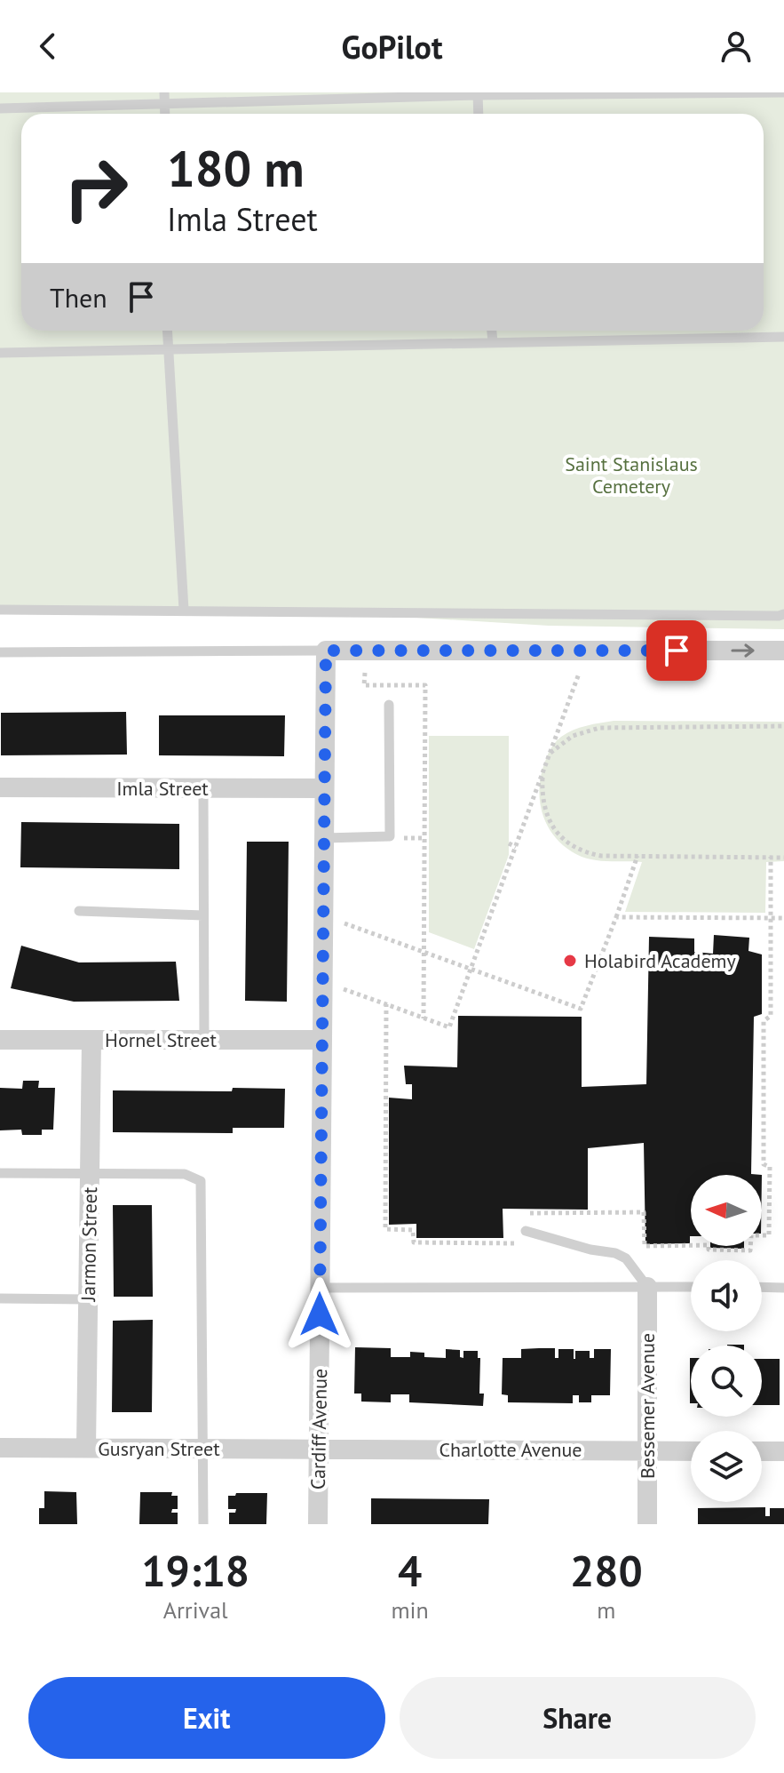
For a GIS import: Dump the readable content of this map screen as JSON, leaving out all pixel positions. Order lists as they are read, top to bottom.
{
  "streets": {
    "street": [
      "Imla Street",
      "Hornel Street",
      "Jarmon Street",
      "Bessemer Avenue",
      "Cardiff Avenue",
      "Gusryan Street",
      "Charlotte Avenue"
    ]
  },
  "crossings": [
    ["Imla Street", "Cardiff Avenue"],
    ["Hornel Street", "Jarmon Street"],
    ["Hornel Street", "Cardiff Avenue"],
    ["Jarmon Street", "Gusryan Street"],
    ["Bessemer Avenue", "Charlotte Avenue"],
    ["Cardiff Avenue", "Gusryan Street"],
    ["Cardiff Avenue", "Charlotte Avenue"],
    ["Gusryan Street", "Charlotte Avenue"]
  ],
  "parks": ["Saint Stanislaus Cemetery"],
  "places": ["Holabird Academy"],
  "north": "left",
  "page": {
    "header": "GoPilot",
    "turn": ["180 m", "Imla Street"],
    "then": "Then",
    "eta": [
      "19:18",
      "Arrival",
      "4",
      "min",
      "280",
      "m"
    ],
    "buttons": ["Exit", "Share"]
  }
}
